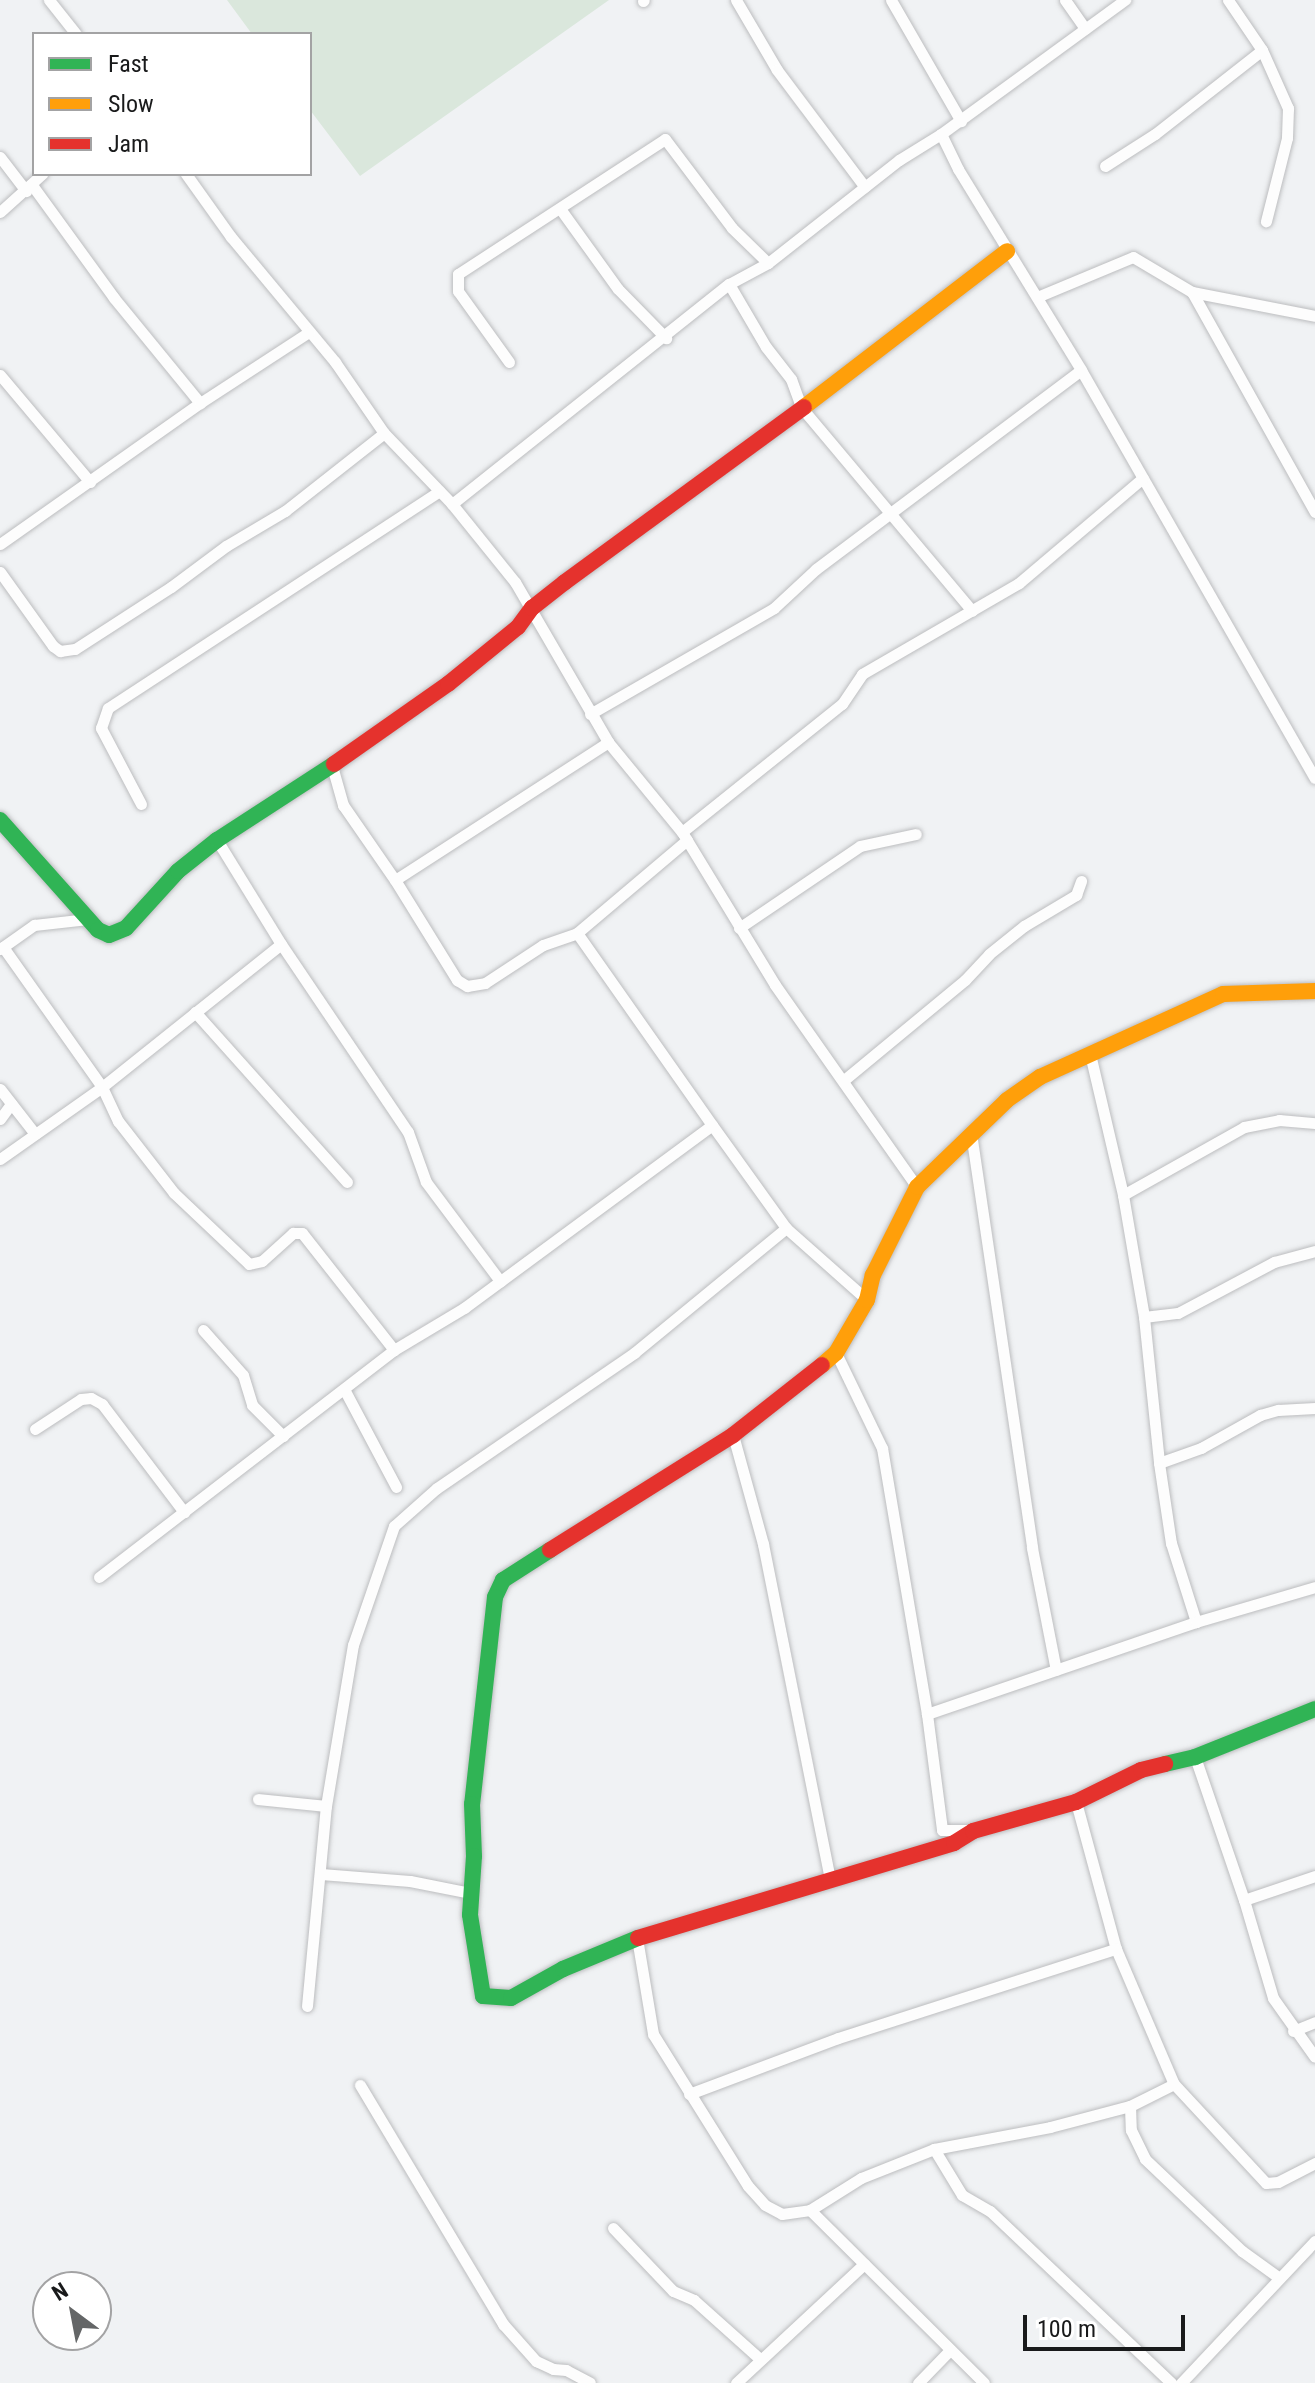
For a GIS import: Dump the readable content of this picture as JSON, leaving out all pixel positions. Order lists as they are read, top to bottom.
{
  "legend": ["Fast", "Slow", "Jam"],
  "scale_bar": "100 m",
  "north": "top left"
}
